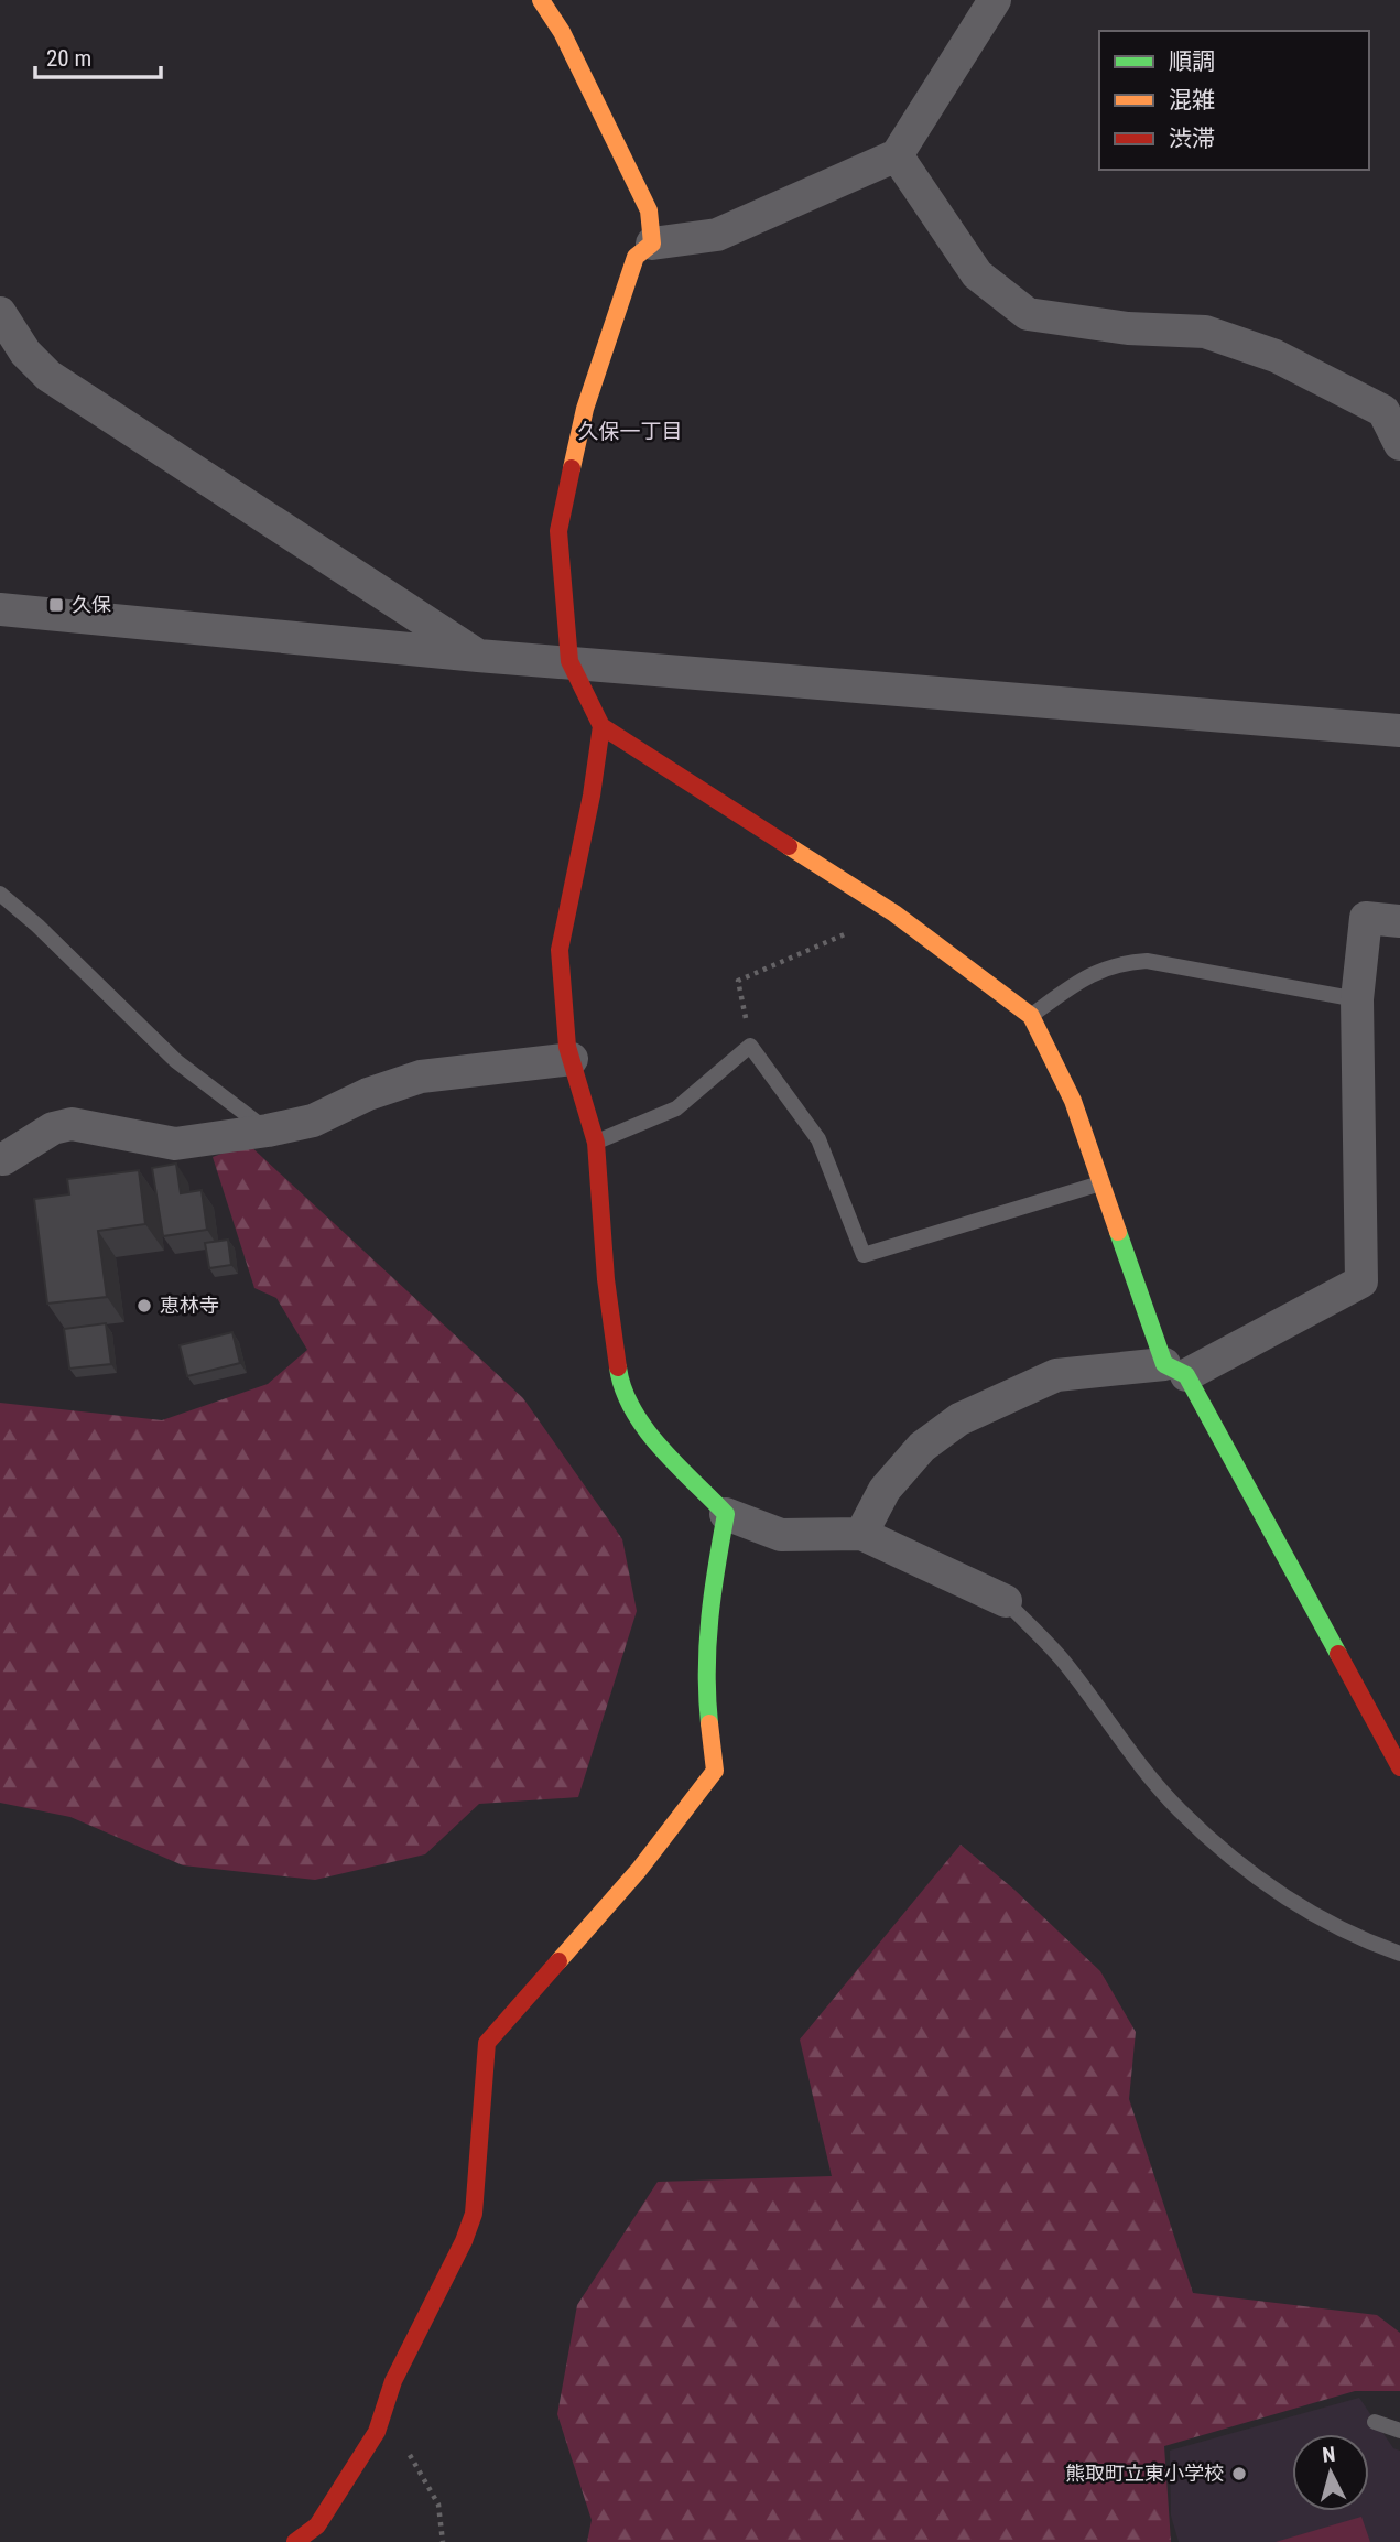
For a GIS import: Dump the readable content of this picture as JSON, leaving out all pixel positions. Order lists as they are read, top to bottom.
{
  "districts": ["久保一丁目"],
  "places": {
    "transit": ["久保"],
    "other": ["恵林寺", "熊取町立東小学校"]
  },
  "legend": ["順調", "混雑", "渋滞"],
  "scale_bar": "20 m",
  "north": "top"
}
